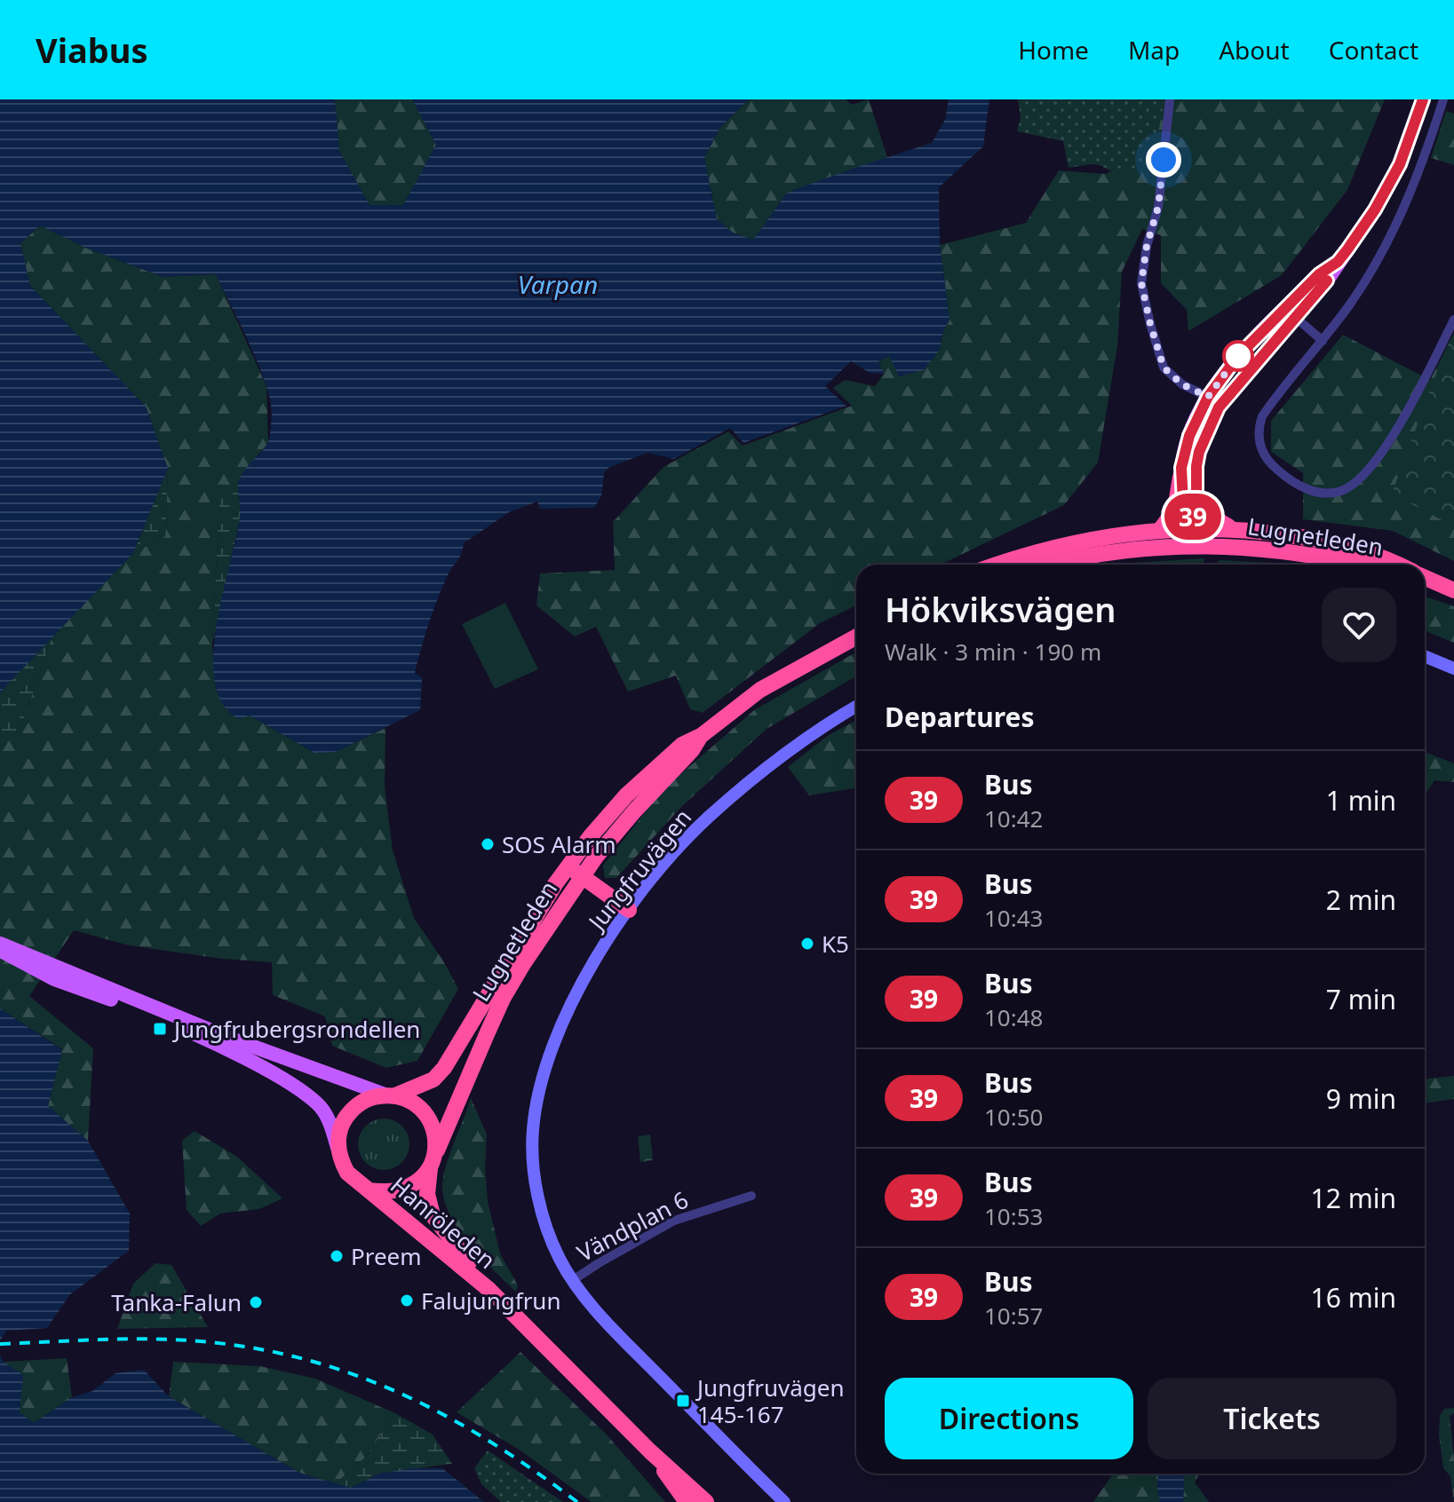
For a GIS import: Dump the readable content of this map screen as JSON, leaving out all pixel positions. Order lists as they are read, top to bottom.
{
  "streets": {
    "highway": ["Lugnetleden", "Hanröleden"],
    "street": ["Jungfruvägen", "Vändplan 6"]
  },
  "crossings": [
    ["Lugnetleden", "Hanröleden"],
    ["Jungfruvägen", "Vändplan 6"]
  ],
  "water": ["Varpan"],
  "places": {
    "other": [
      "SOS Alarm",
      "K5",
      "Preem",
      "Falujungfrun",
      "Tanka-Falun"
    ],
    "transit": ["Jungfrubergsrondellen", "Jungfruvägen 145-167"]
  },
  "lines": ["bus line 39"],
  "page": {
    "header": "Viabus",
    "nav": [
      "Home",
      "Map",
      "About",
      "Contact"
    ],
    "on_map": "39",
    "heading": [
      ["Hökviksvägen", "Walk · 3 min · 190 m"],
      "Departures"
    ],
    "list": [
      {
        "mark": "39",
        "name": "Bus",
        "note": "10:42",
        "value": "1 min"
      },
      {
        "mark": "39",
        "name": "Bus",
        "note": "10:43",
        "value": "2 min"
      },
      {
        "mark": "39",
        "name": "Bus",
        "note": "10:48",
        "value": "7 min"
      },
      {
        "mark": "39",
        "name": "Bus",
        "note": "10:50",
        "value": "9 min"
      },
      {
        "mark": "39",
        "name": "Bus",
        "note": "10:53",
        "value": "12 min"
      },
      {
        "mark": "39",
        "name": "Bus",
        "note": "10:57",
        "value": "16 min"
      }
    ],
    "buttons": ["Directions", "Tickets"]
  }
}
